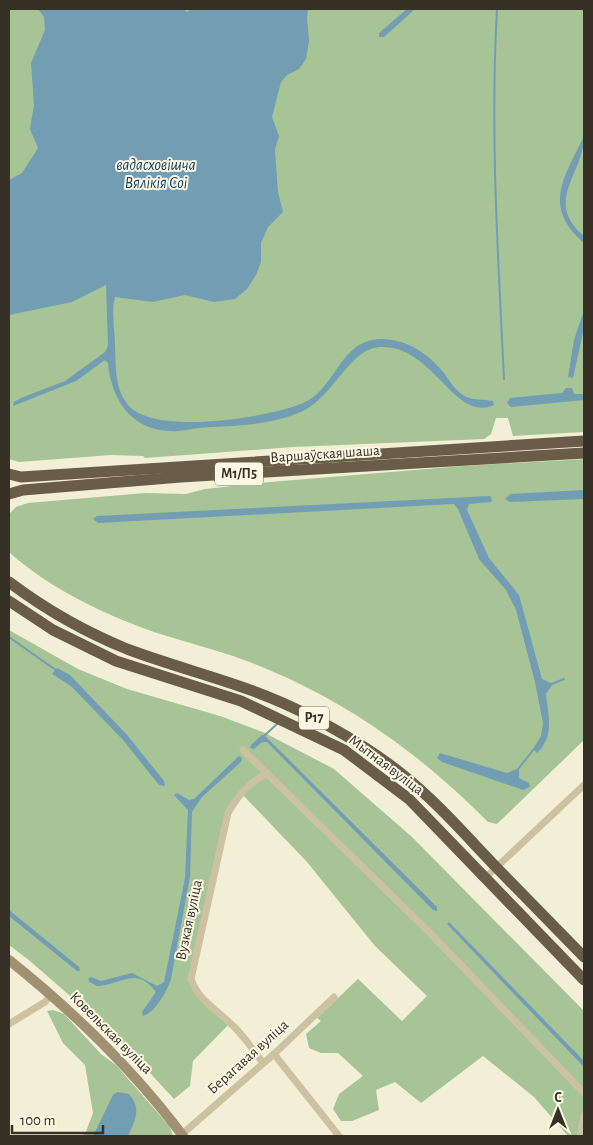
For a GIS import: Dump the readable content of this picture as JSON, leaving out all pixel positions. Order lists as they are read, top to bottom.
{
  "streets": {
    "highway": [
      "Варшаўская шаша",
      "М1/П5",
      "Р17",
      "Мытная вуліца"
    ],
    "main road": ["Ковельская вуліца"],
    "street": ["Вузкая вуліца", "Берагавая вуліца"]
  },
  "crossings": [
    ["Вузкая вуліца", "Берагавая вуліца"],
    ["Ковельская вуліца", "Берагавая вуліца"]
  ],
  "water": ["вадасховішча Вялікія Соі"],
  "scale_bar": "100 m",
  "north": "top"
}
